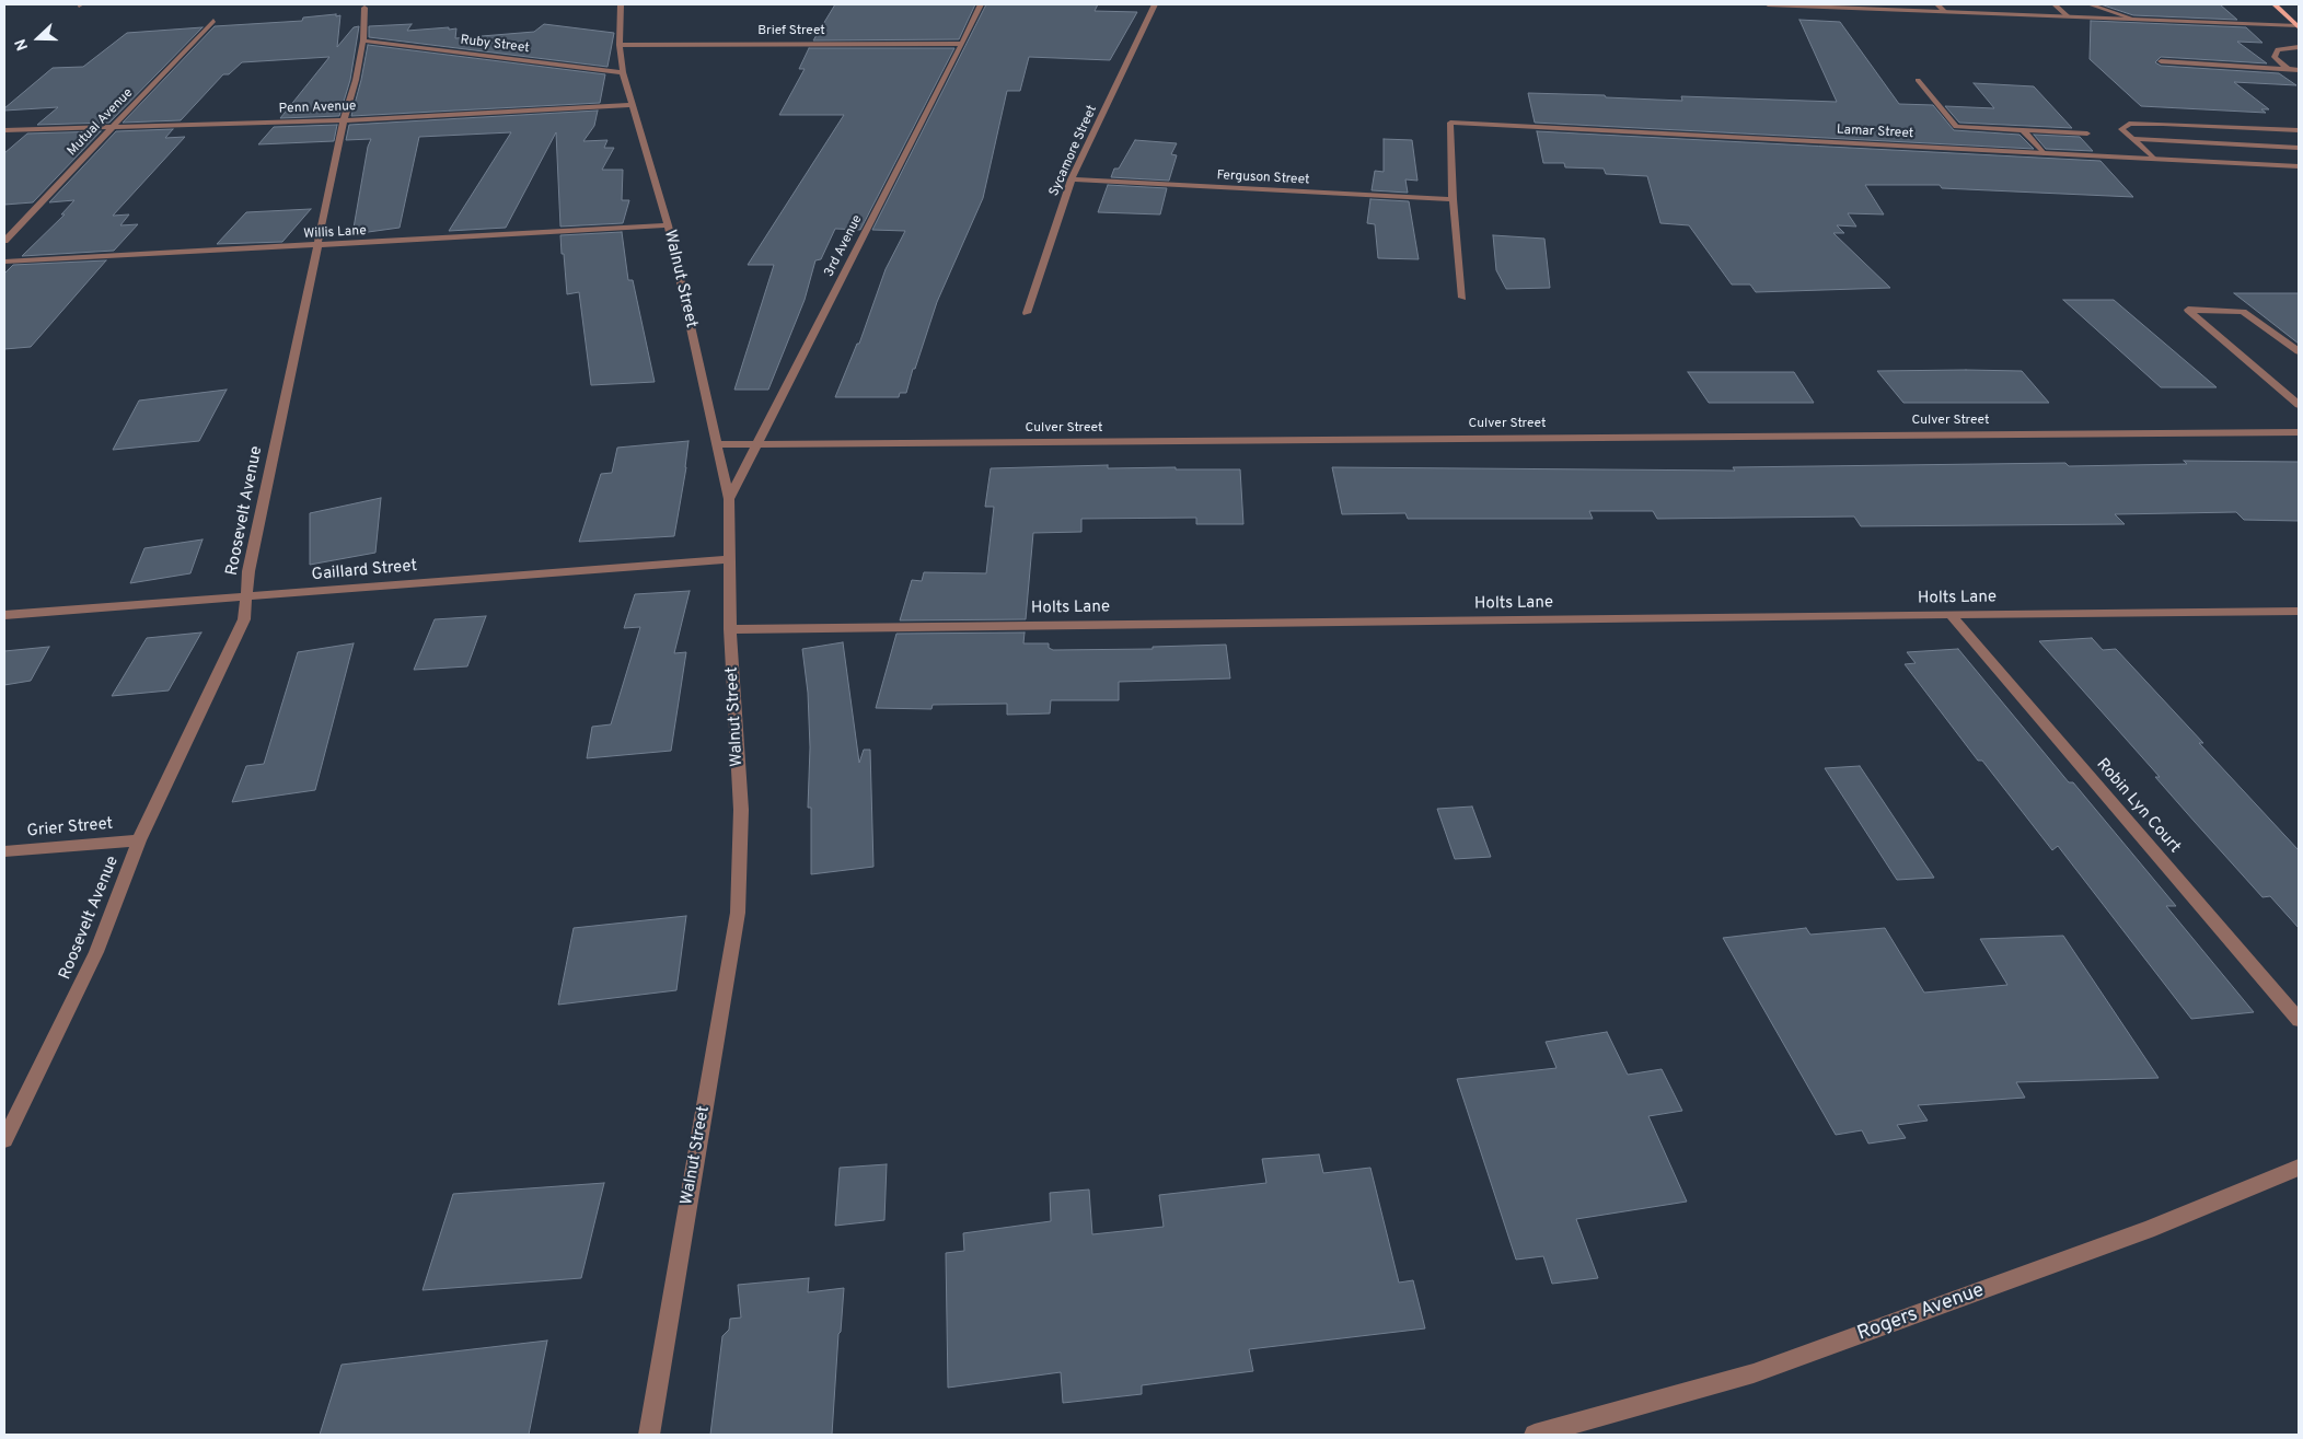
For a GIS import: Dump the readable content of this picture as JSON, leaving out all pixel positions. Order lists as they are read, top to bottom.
{
  "streets": {
    "street": [
      "Brief Street",
      "Ruby Street",
      "Penn Avenue",
      "Mutual Avenue",
      "Lamar Street",
      "Sycamore Street",
      "Ferguson Street",
      "Willis Lane",
      "3rd Avenue",
      "Walnut Street",
      "Culver Street",
      "Roosevelt Avenue",
      "Gaillard Street",
      "Holts Lane",
      "Robin Lyn Court",
      "Grier Street",
      "Rogers Avenue"
    ]
  },
  "crossings": [
    ["Brief Street", "3rd Avenue"],
    ["Brief Street", "Walnut Street"],
    ["Ruby Street", "Walnut Street"],
    ["Ruby Street", "Roosevelt Avenue"],
    ["Penn Avenue", "Mutual Avenue"],
    ["Penn Avenue", "Walnut Street"],
    ["Penn Avenue", "Roosevelt Avenue"],
    ["Lamar Street", "Ferguson Street"],
    ["Sycamore Street", "Ferguson Street"],
    ["Willis Lane", "Walnut Street"],
    ["Willis Lane", "Roosevelt Avenue"],
    ["3rd Avenue", "Walnut Street"],
    ["3rd Avenue", "Culver Street"],
    ["Walnut Street", "Culver Street"],
    ["Walnut Street", "Gaillard Street"],
    ["Walnut Street", "Holts Lane"],
    ["Roosevelt Avenue", "Gaillard Street"],
    ["Roosevelt Avenue", "Grier Street"],
    ["Holts Lane", "Robin Lyn Court"]
  ],
  "north": "left"
}
